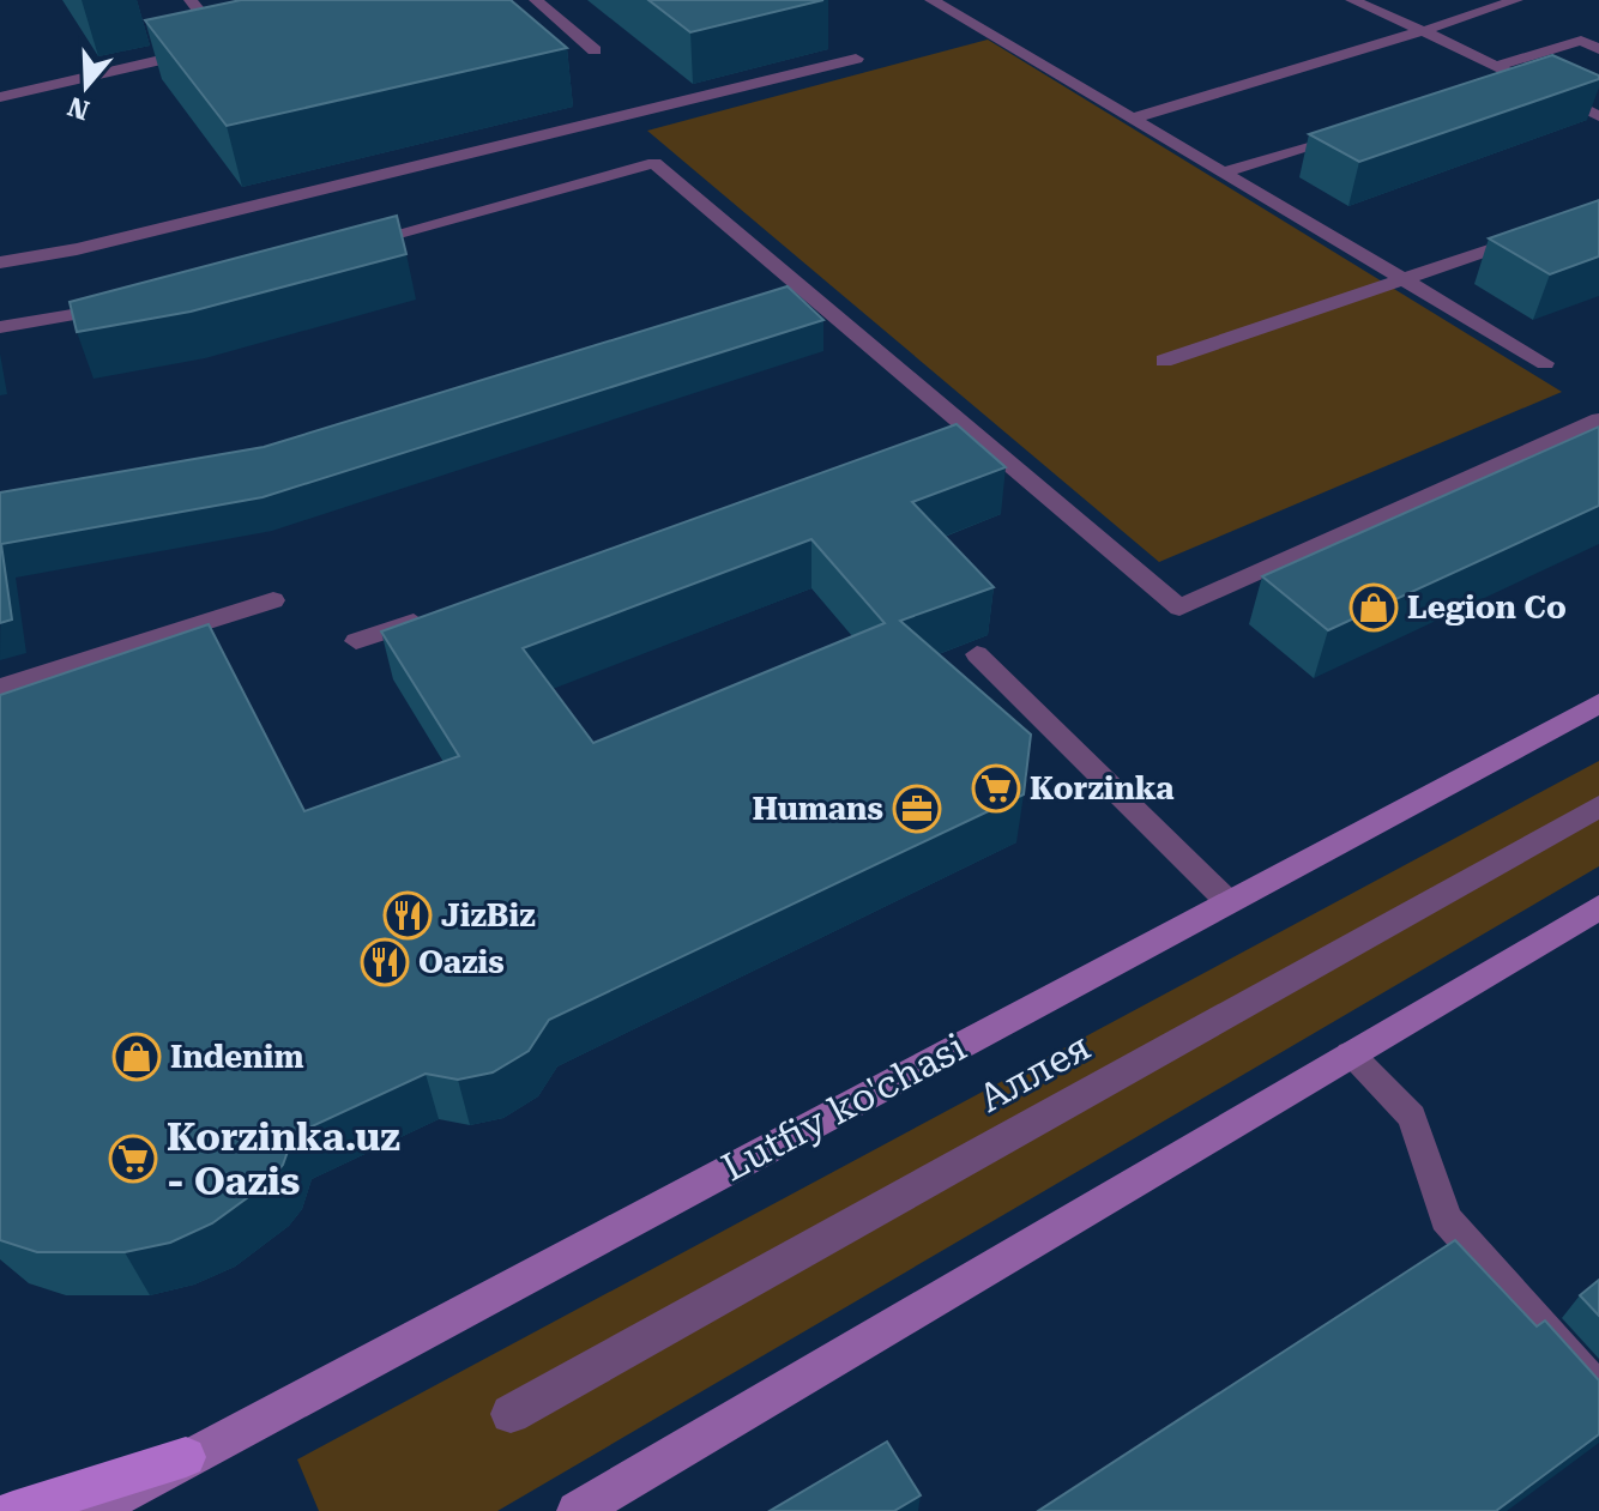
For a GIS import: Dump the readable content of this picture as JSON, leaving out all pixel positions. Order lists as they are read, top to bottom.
{
  "streets": {
    "main road": ["Lutfiy ko'chasi"],
    "street": ["Аллея"]
  },
  "places": {
    "shop": ["Legion Co", "Indenim"],
    "supermarket": ["Korzinka", "Korzinka.uz - Oazis"],
    "office": ["Humans"],
    "restaurant": ["JizBiz", "Oazis"]
  },
  "north": "bottom"
}
